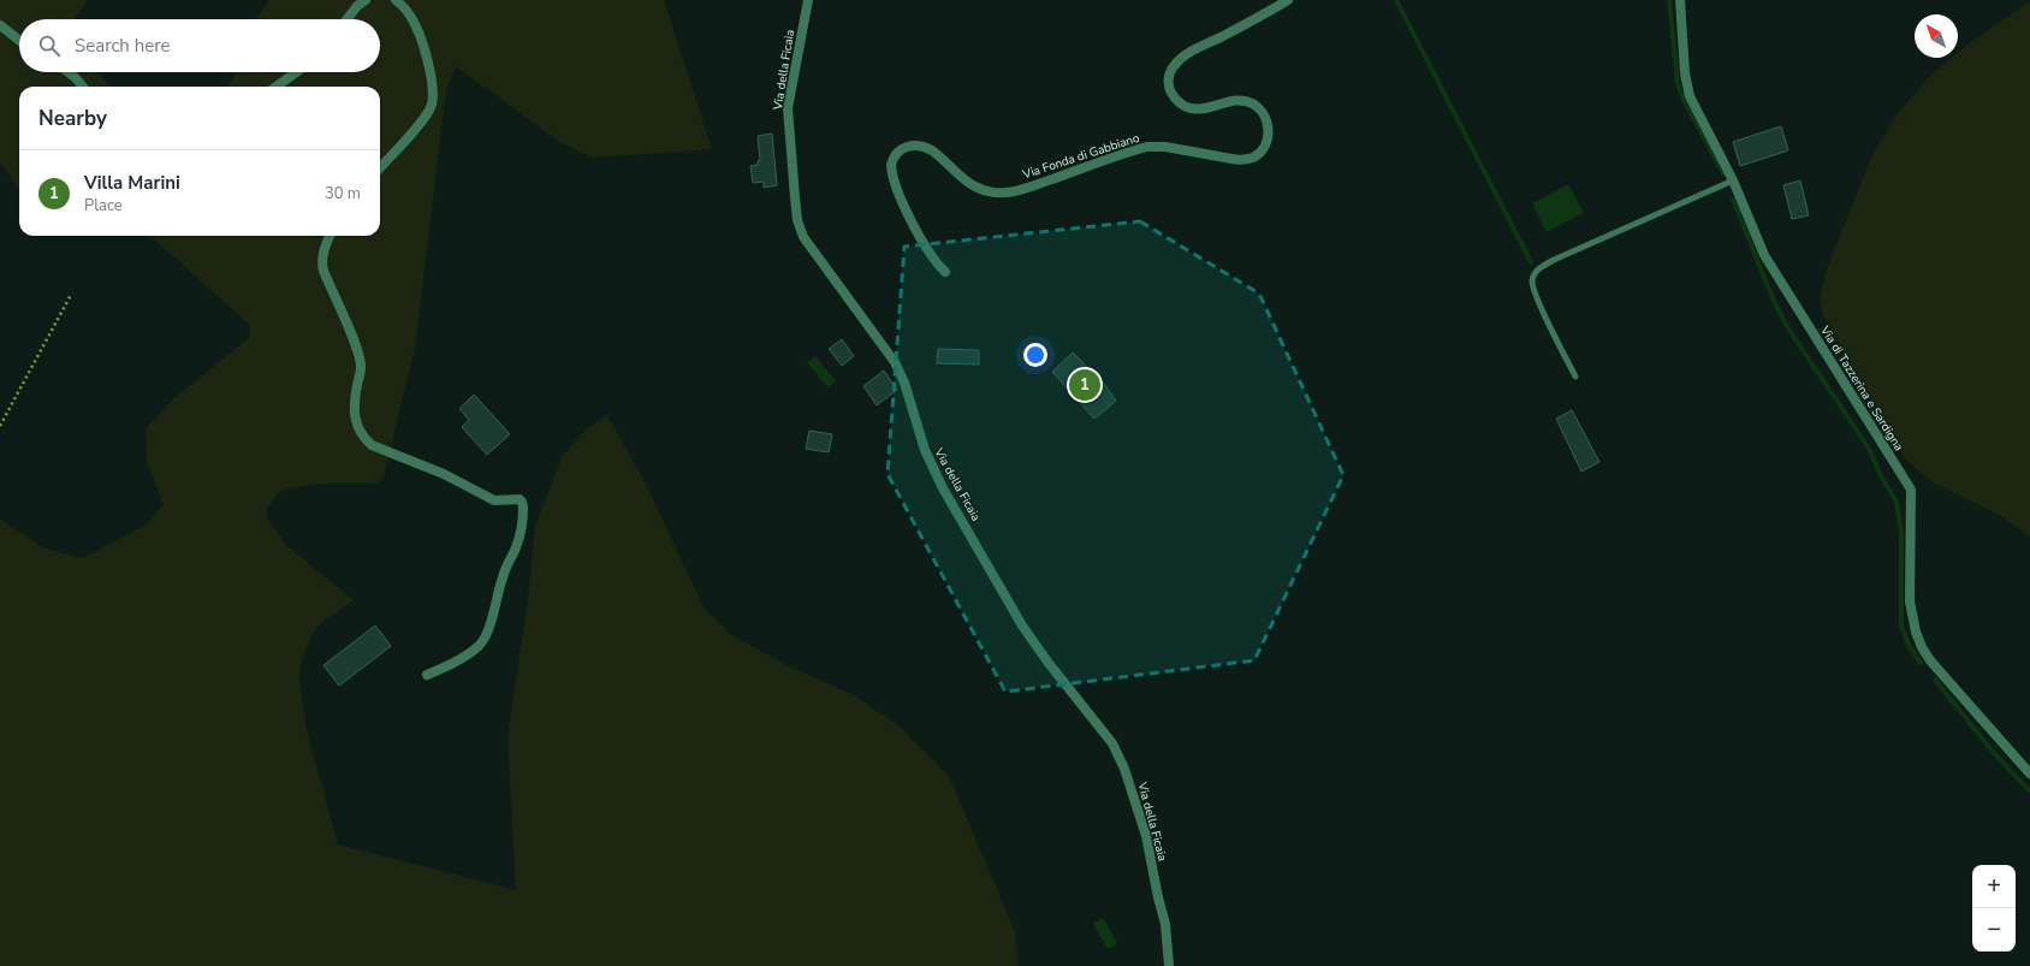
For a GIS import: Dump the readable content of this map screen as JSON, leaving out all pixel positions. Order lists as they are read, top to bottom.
{
  "streets": {
    "street": ["Via della Ficaia", "Via Fonda di Gabbiano", "Via di Tazzerina e Sardigna"]
  },
  "north": "top left",
  "page": {
    "search": "Search here",
    "heading": "Nearby",
    "list": [
      {
        "mark": "1",
        "name": "Villa Marini",
        "note": "Place",
        "value": "30 m"
      }
    ],
    "pins": "1",
    "map_buttons": ["+", "−"]
  }
}
